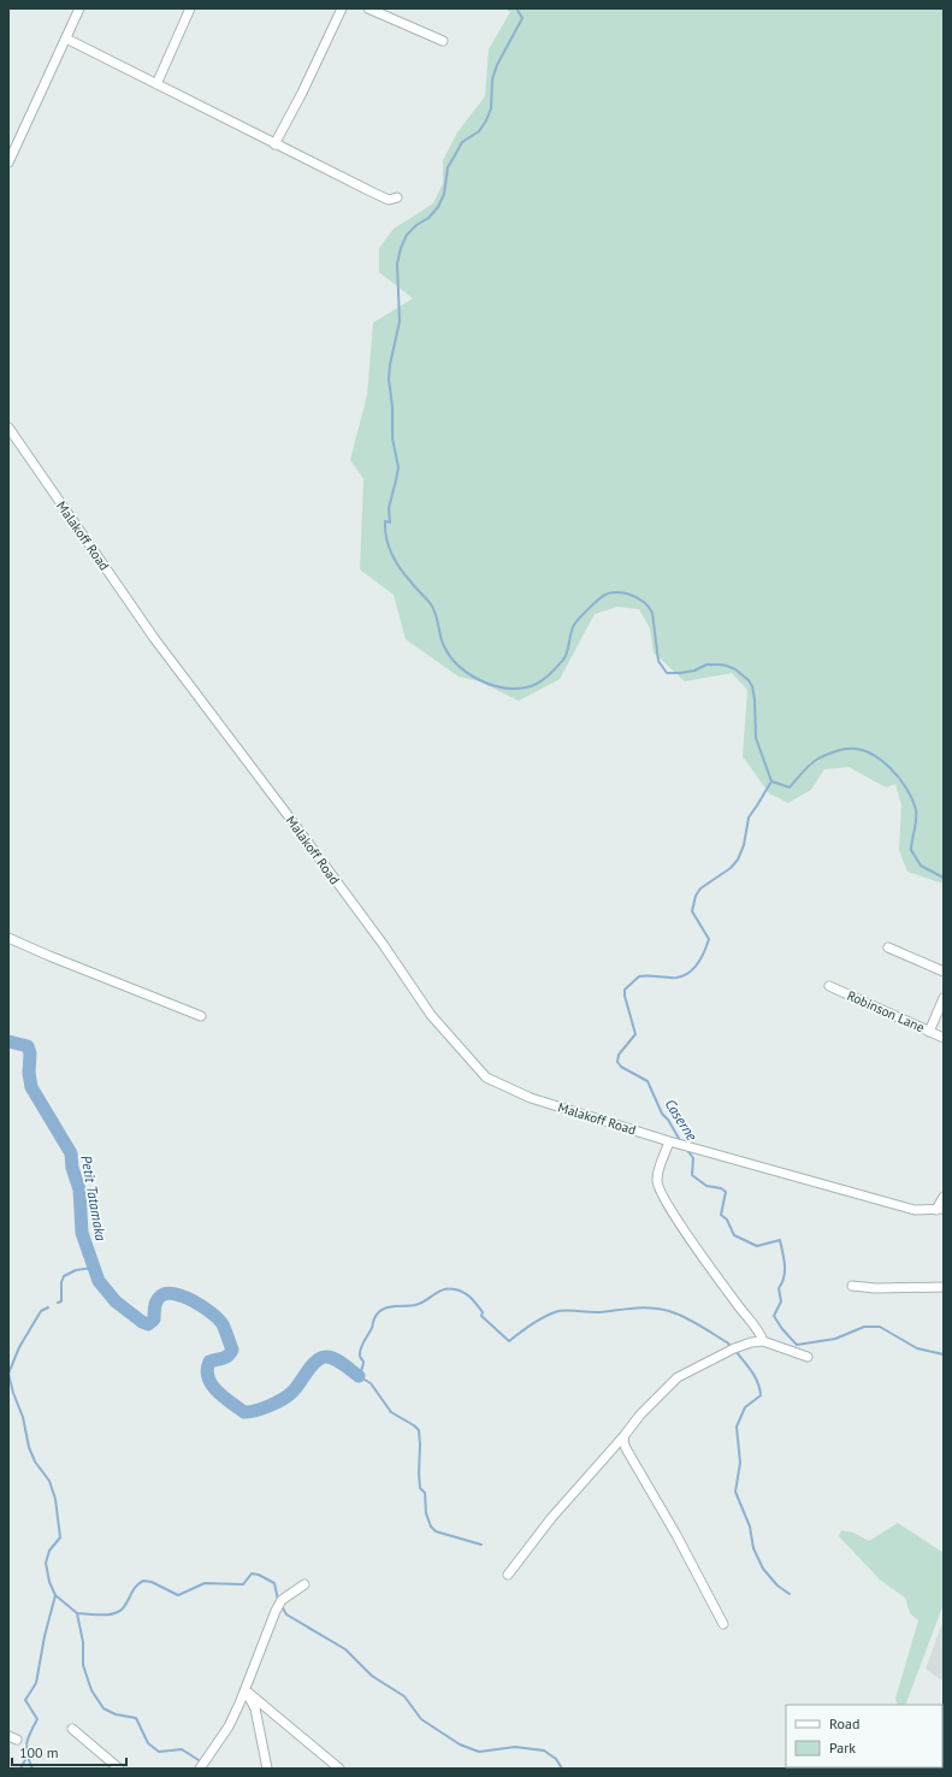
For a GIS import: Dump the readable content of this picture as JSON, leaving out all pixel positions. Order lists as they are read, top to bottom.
{
  "streets": {
    "street": ["Malakoff Road", "Robinson Lane"]
  },
  "water": ["Caserne", "Petit Tatamaka"],
  "legend": ["Road", "Park"],
  "scale_bar": "100 m"
}
